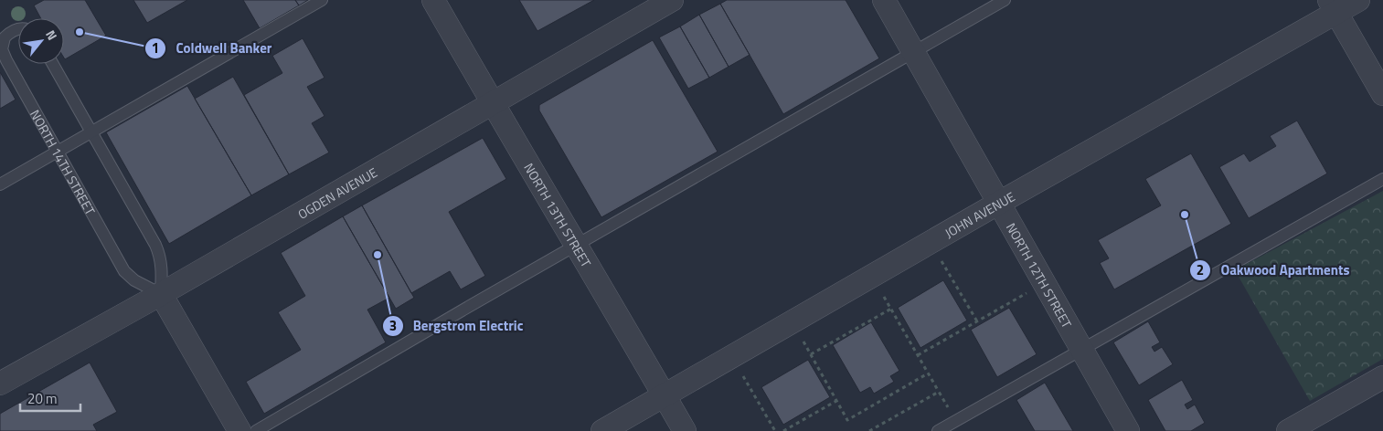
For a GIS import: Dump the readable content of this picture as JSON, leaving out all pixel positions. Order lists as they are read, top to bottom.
{
  "streets": {
    "street": [
      "OGDEN AVENUE",
      "JOHN AVENUE",
      "NORTH 13TH STREET",
      "NORTH 12TH STREET"
    ],
    "lane": ["NORTH 14TH STREET"]
  },
  "crossings": [
    ["NORTH 14TH STREET", "OGDEN AVENUE"],
    ["OGDEN AVENUE", "NORTH 13TH STREET"],
    ["JOHN AVENUE", "NORTH 13TH STREET"],
    ["JOHN AVENUE", "NORTH 12TH STREET"]
  ],
  "places": ["Coldwell Banker", "Oakwood Apartments", "Bergstrom Electric"],
  "scale_bar": "20 m",
  "north": "top right"
}
